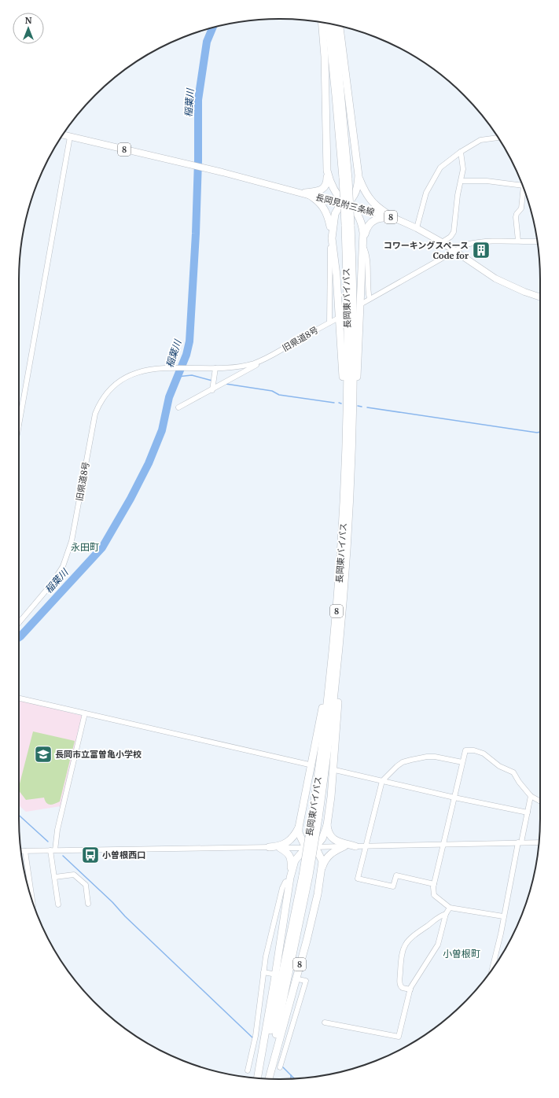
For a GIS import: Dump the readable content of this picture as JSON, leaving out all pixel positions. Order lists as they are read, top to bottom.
{
  "streets": {
    "highway": ["8", "長岡東バイパス"],
    "main road": ["長岡見附三条線"],
    "street": ["旧県道8号"]
  },
  "crossings": [
    ["8", "長岡見附三条線"],
    ["8", "長岡東バイパス"]
  ],
  "districts": ["永田町", "小曽根町"],
  "water": ["稲葉川"],
  "places": {
    "building": ["コワーキングスペース Code for"],
    "school or university": ["長岡市立富曽亀小学校"],
    "bus stop": ["小曽根西口"]
  },
  "north": "top"
}
